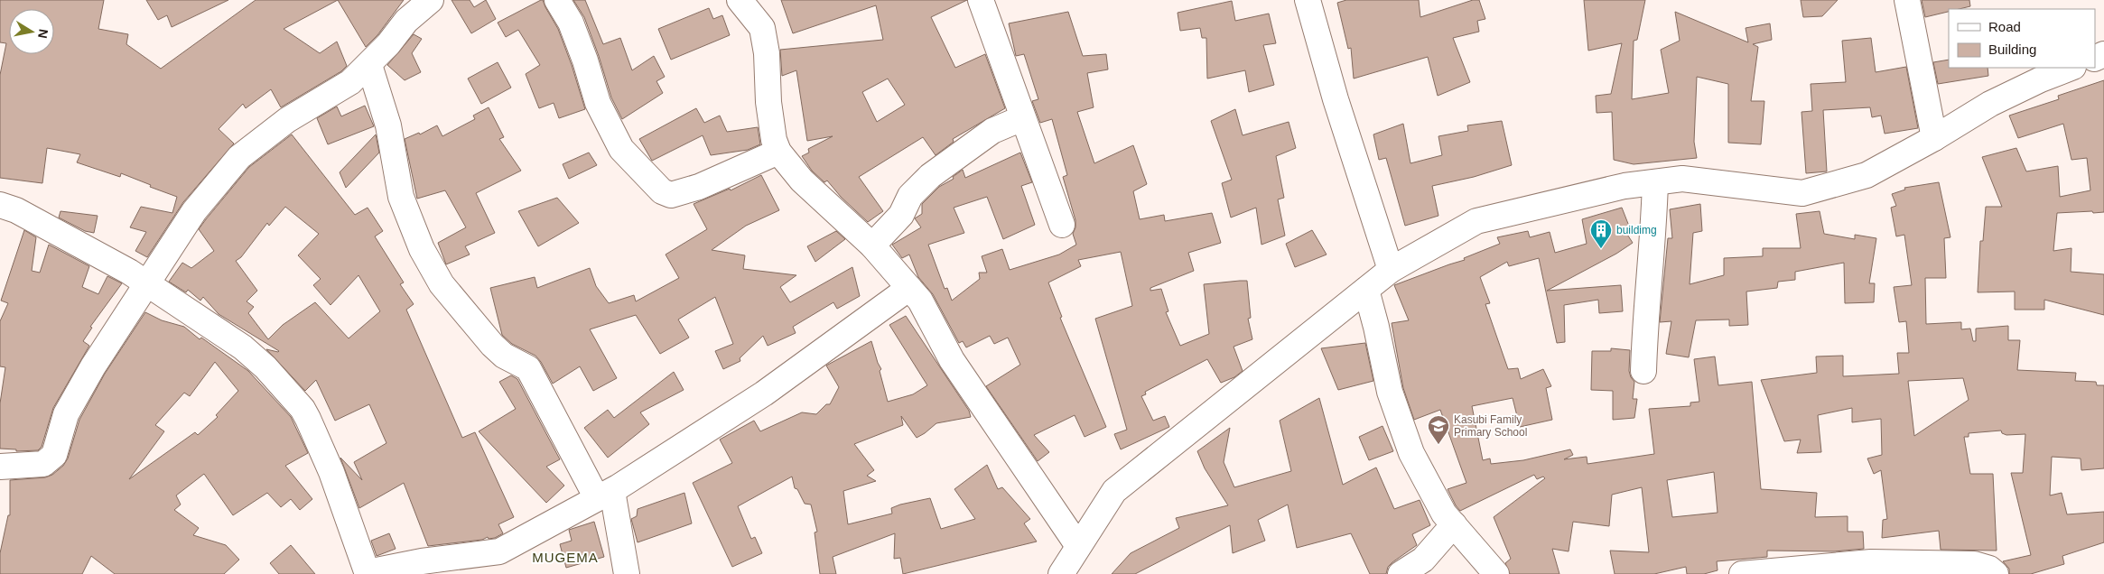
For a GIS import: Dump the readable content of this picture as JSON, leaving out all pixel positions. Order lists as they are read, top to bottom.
{
  "districts": ["MUGEMA"],
  "places": {
    "building": ["buildimg"],
    "school or university": ["Kasubi Family Primary School"]
  },
  "legend": ["Road", "Building"],
  "north": "right"
}
